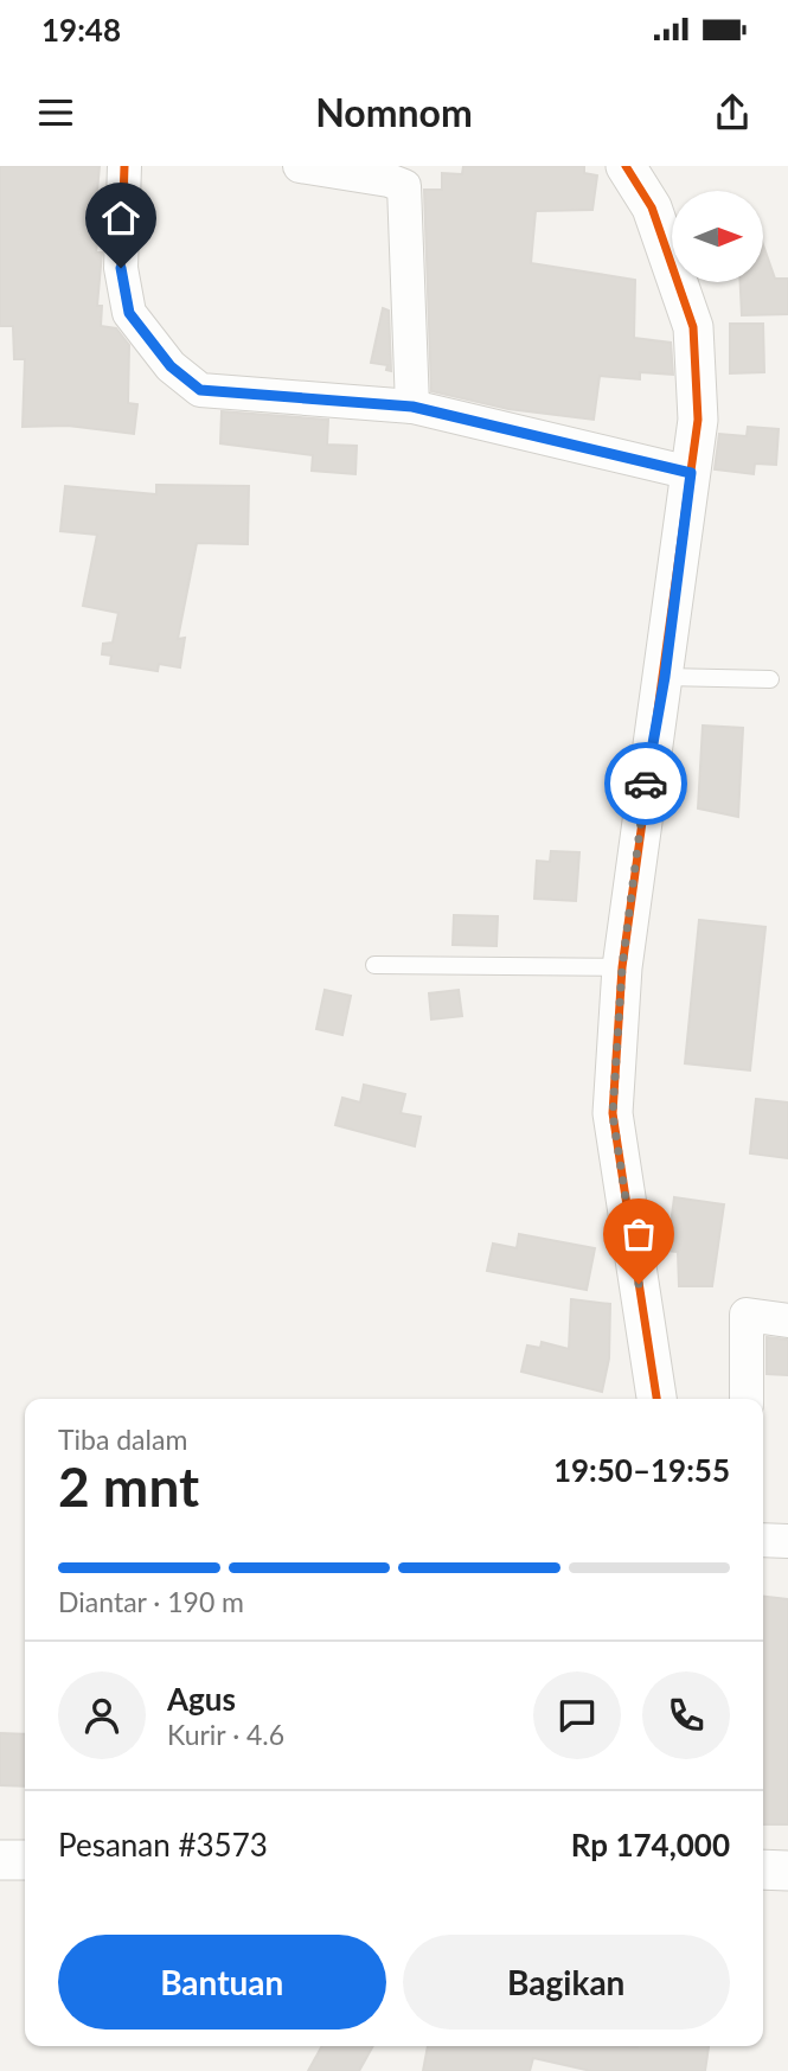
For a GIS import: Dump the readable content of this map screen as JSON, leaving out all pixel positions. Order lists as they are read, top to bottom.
{
  "north": "right",
  "page": {
    "status": "19:48",
    "header": "Nomnom",
    "heading": ["2 mnt", "Tiba dalam", "19:50–19:55"],
    "panel": [
      "Agus",
      "Kurir · 4.6",
      "Pesanan #3573",
      "Rp 174,000"
    ],
    "bar": "Diantar · 190 m",
    "buttons": ["Bantuan", "Bagikan"]
  }
}
